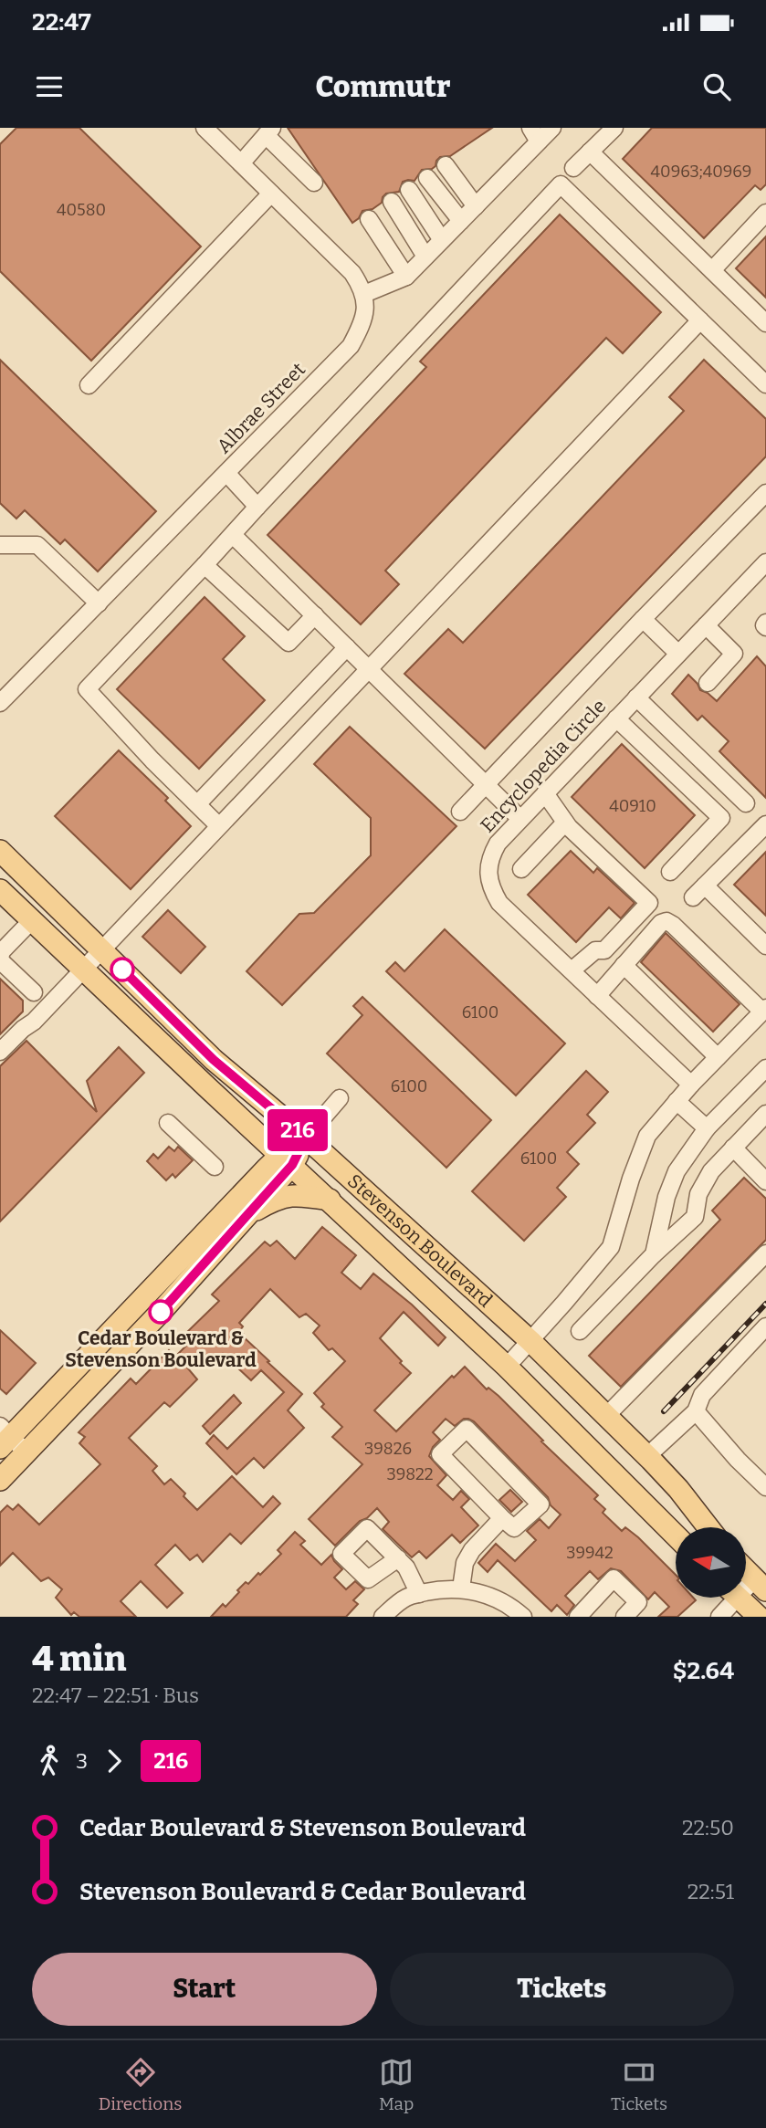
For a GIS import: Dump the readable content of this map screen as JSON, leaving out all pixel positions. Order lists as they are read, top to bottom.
{
  "streets": {
    "main road": ["Stevenson Boulevard"],
    "street": ["Albrae Street", "Encyclopedia Circle"]
  },
  "places": ["Cedar Boulevard & Stevenson Boulevard"],
  "lines": ["bus line 216"],
  "house_numbers": [
    "40963;40969",
    "40580",
    "40910",
    "6100",
    "6100",
    "6100",
    "39826",
    "39822",
    "39942"
  ],
  "north": "left",
  "page": {
    "status": "22:47",
    "header": "Commutr",
    "on_map": "216",
    "heading": ["4 min", "22:47 – 22:51 · Bus", "$2.64"],
    "legs": ["3", "216"],
    "list": [
      {
        "name": "Cedar Boulevard & Stevenson Boulevard",
        "value": "22:50"
      },
      {
        "name": "Stevenson Boulevard & Cedar Boulevard",
        "value": "22:51"
      }
    ],
    "buttons": ["Start", "Tickets"],
    "tabs": ["Directions", "Map", "Tickets"]
  }
}
